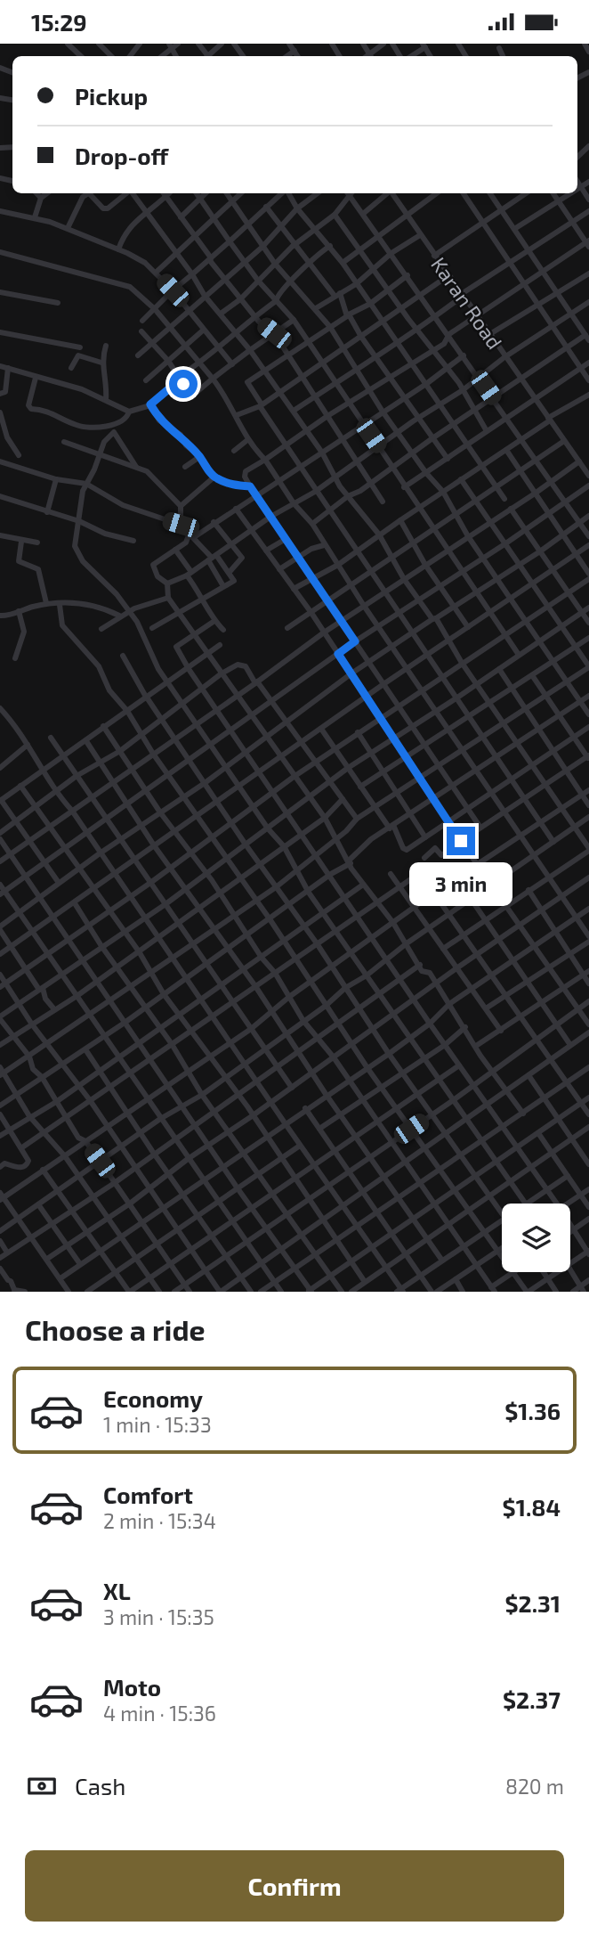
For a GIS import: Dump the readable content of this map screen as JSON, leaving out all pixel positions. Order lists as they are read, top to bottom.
{
  "streets": {
    "street": ["Karan Road"]
  },
  "page": {
    "status": "15:29",
    "banner": ["Pickup", "Drop-off"],
    "bubble": "3 min",
    "heading": "Choose a ride",
    "list": [
      {
        "name": "Economy",
        "note": "1 min · 15:33",
        "value": "$1.36"
      },
      {
        "name": "Comfort",
        "note": "2 min · 15:34",
        "value": "$1.84"
      },
      {
        "name": "XL",
        "note": "3 min · 15:35",
        "value": "$2.31"
      },
      {
        "name": "Moto",
        "note": "4 min · 15:36",
        "value": "$2.37"
      }
    ],
    "pay": ["Cash", "820 m"],
    "buttons": "Confirm"
  }
}
